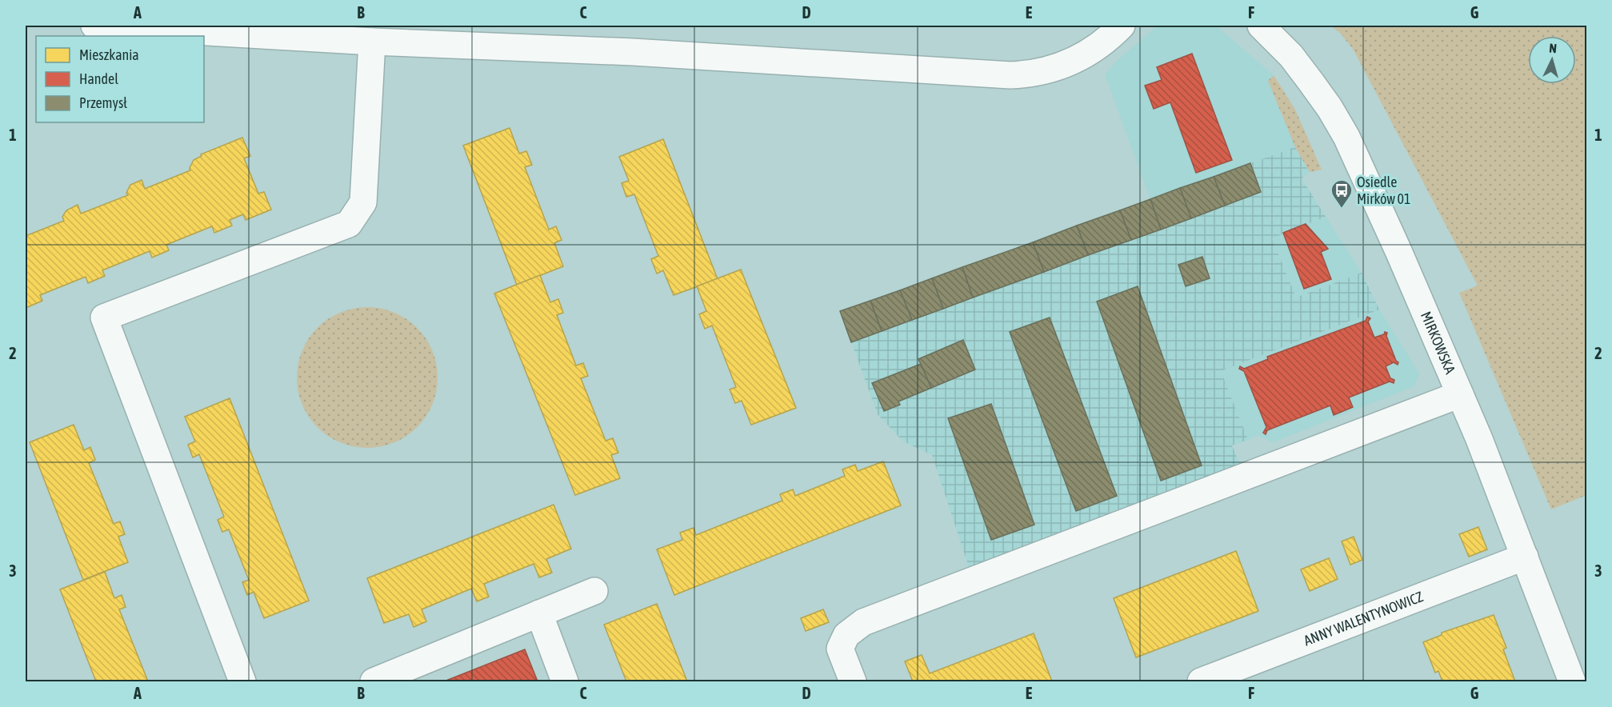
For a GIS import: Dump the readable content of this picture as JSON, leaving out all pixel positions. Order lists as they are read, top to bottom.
{
  "streets": {
    "street": ["MIRKOWSKA", "ANNY WALENTYNOWICZ"]
  },
  "crossings": [
    ["MIRKOWSKA", "ANNY WALENTYNOWICZ"]
  ],
  "places": {
    "bus stop": ["Osiedle Mirków 01"]
  },
  "legend": ["Mieszkania", "Handel", "Przemysł"],
  "north": "top",
  "grid": {
    "columns": [
      "A",
      "B",
      "C",
      "D",
      "E",
      "F",
      "G"
    ],
    "rows": ["1", "2", "3"]
  }
}
